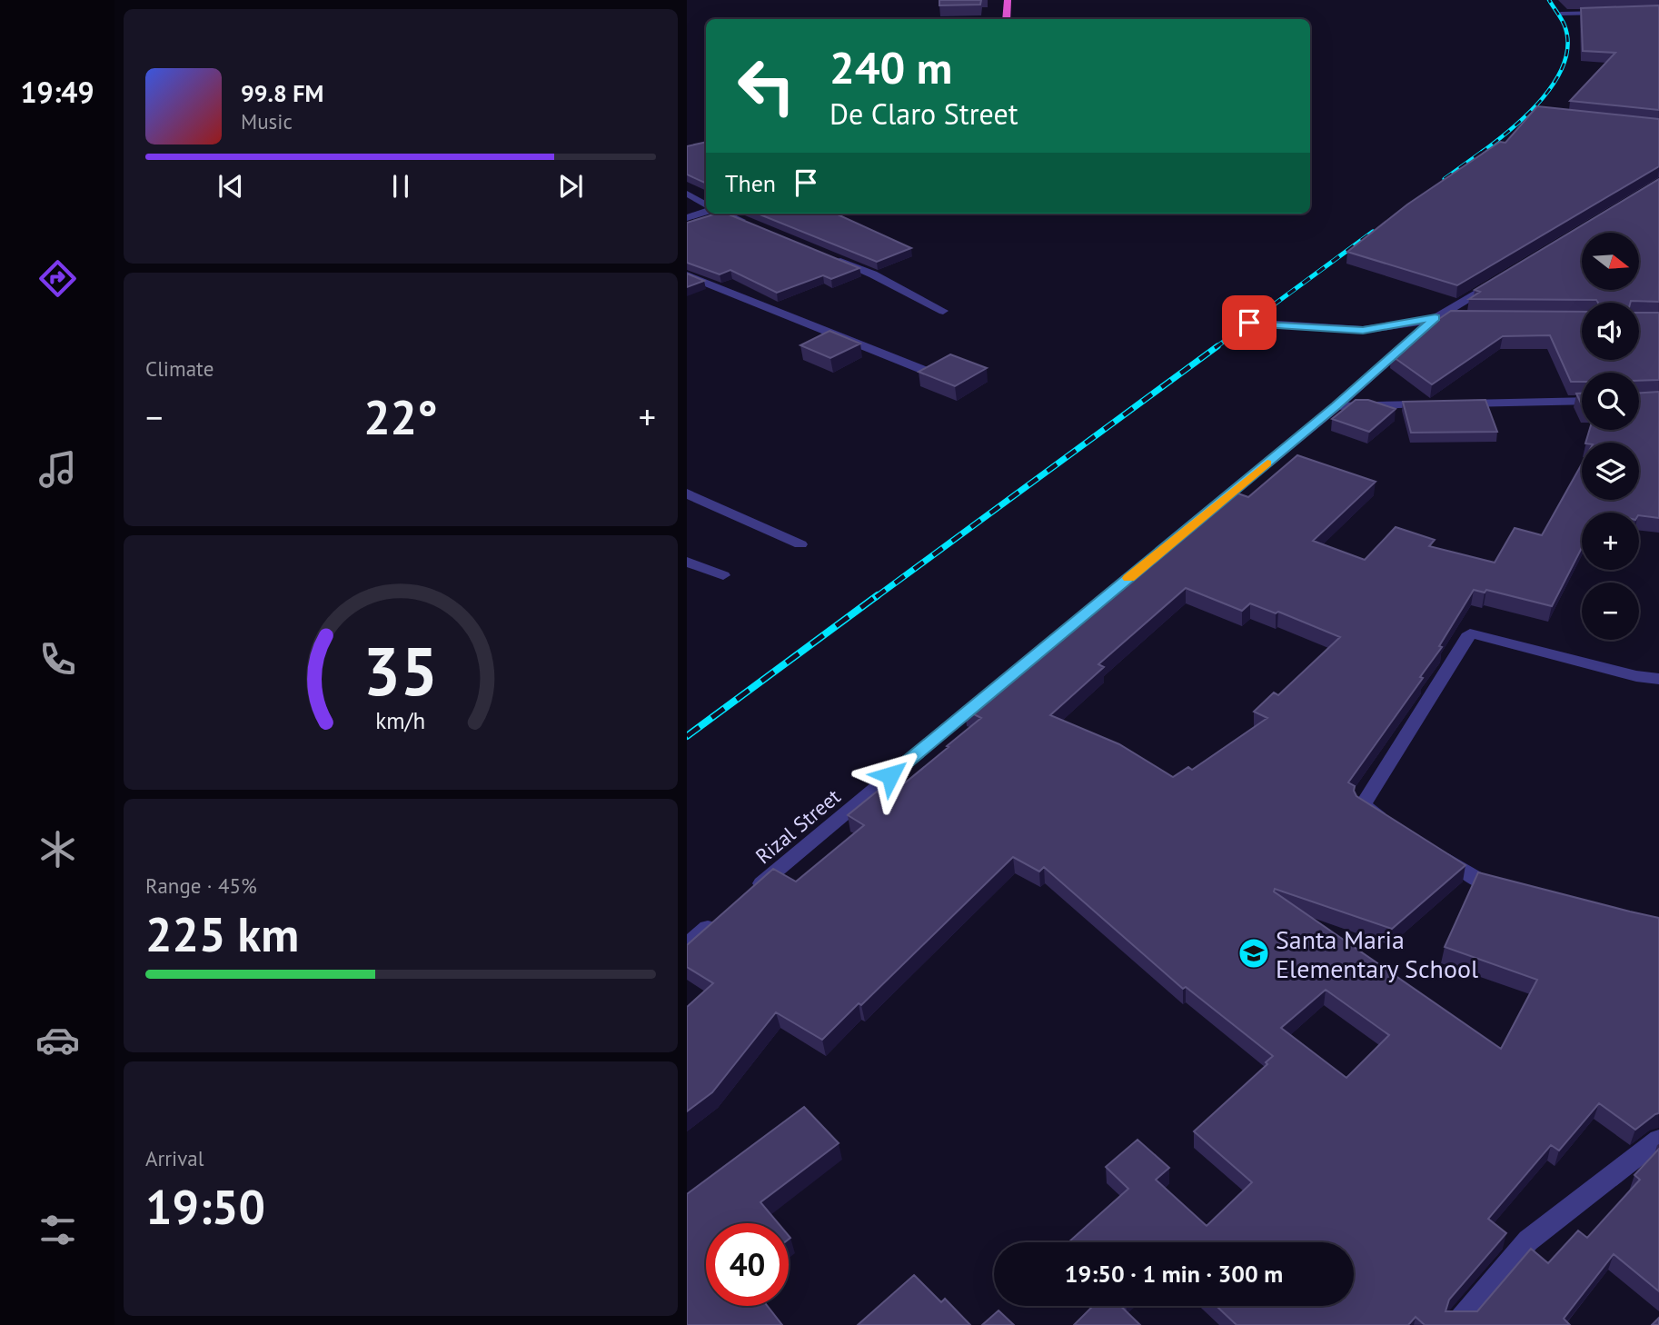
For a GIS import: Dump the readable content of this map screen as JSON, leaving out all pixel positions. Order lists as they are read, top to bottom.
{
  "streets": {
    "street": ["Rizal Street"]
  },
  "places": {
    "school or university": ["Santa Maria Elementary School"]
  },
  "north": "right",
  "page": {
    "tabs": "19:49",
    "turn": ["240 m", "De Claro Street"],
    "song": ["99.8 FM", "Music"],
    "then": "Then",
    "map_buttons": ["+", "−"],
    "tile": [
      "Climate",
      ["Range · 45%", "225 km"],
      ["Arrival", "19:50"]
    ],
    "heat": ["−", "22°", "+"],
    "limit": "40",
    "trip": "19:50 · 1 min · 300 m",
    "gauge": ["35", "km/h"]
  }
}
